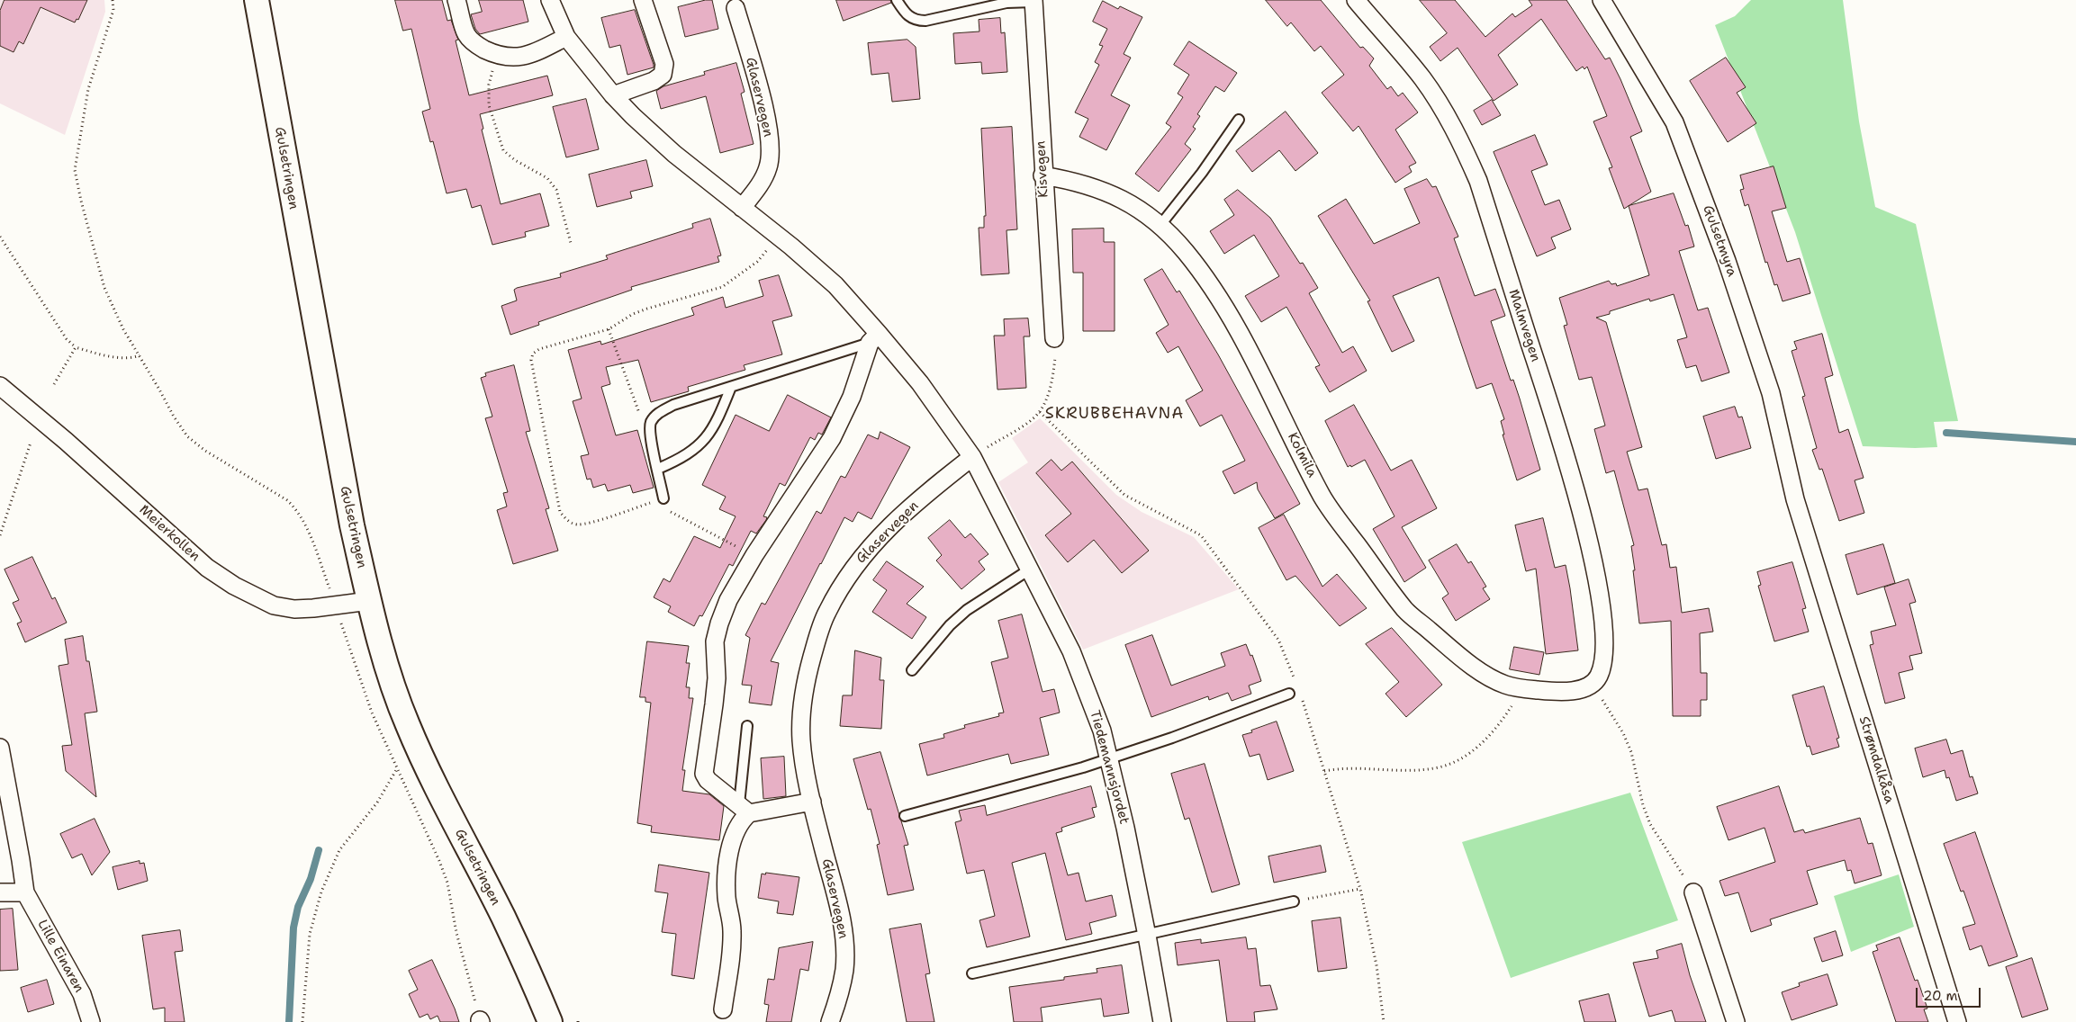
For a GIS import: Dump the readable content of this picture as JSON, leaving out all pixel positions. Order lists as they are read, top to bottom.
{
  "streets": {
    "street": [
      "Glaservegen",
      "Gulsetringen",
      "Kisvegen",
      "Gulsetmyra",
      "Malmvegen",
      "Kolmila",
      "Meierkollen",
      "Strømdalkåsa",
      "Tiedemannsjordet",
      "Lille Einaren"
    ]
  },
  "crossings": [
    ["Glaservegen", "Tiedemannsjordet"],
    ["Gulsetringen", "Meierkollen"],
    ["Kisvegen", "Kolmila"],
    ["Gulsetmyra", "Strømdalkåsa"],
    ["Malmvegen", "Kolmila"]
  ],
  "districts": ["SKRUBBEHAVNA"],
  "scale_bar": "20 m"
}
